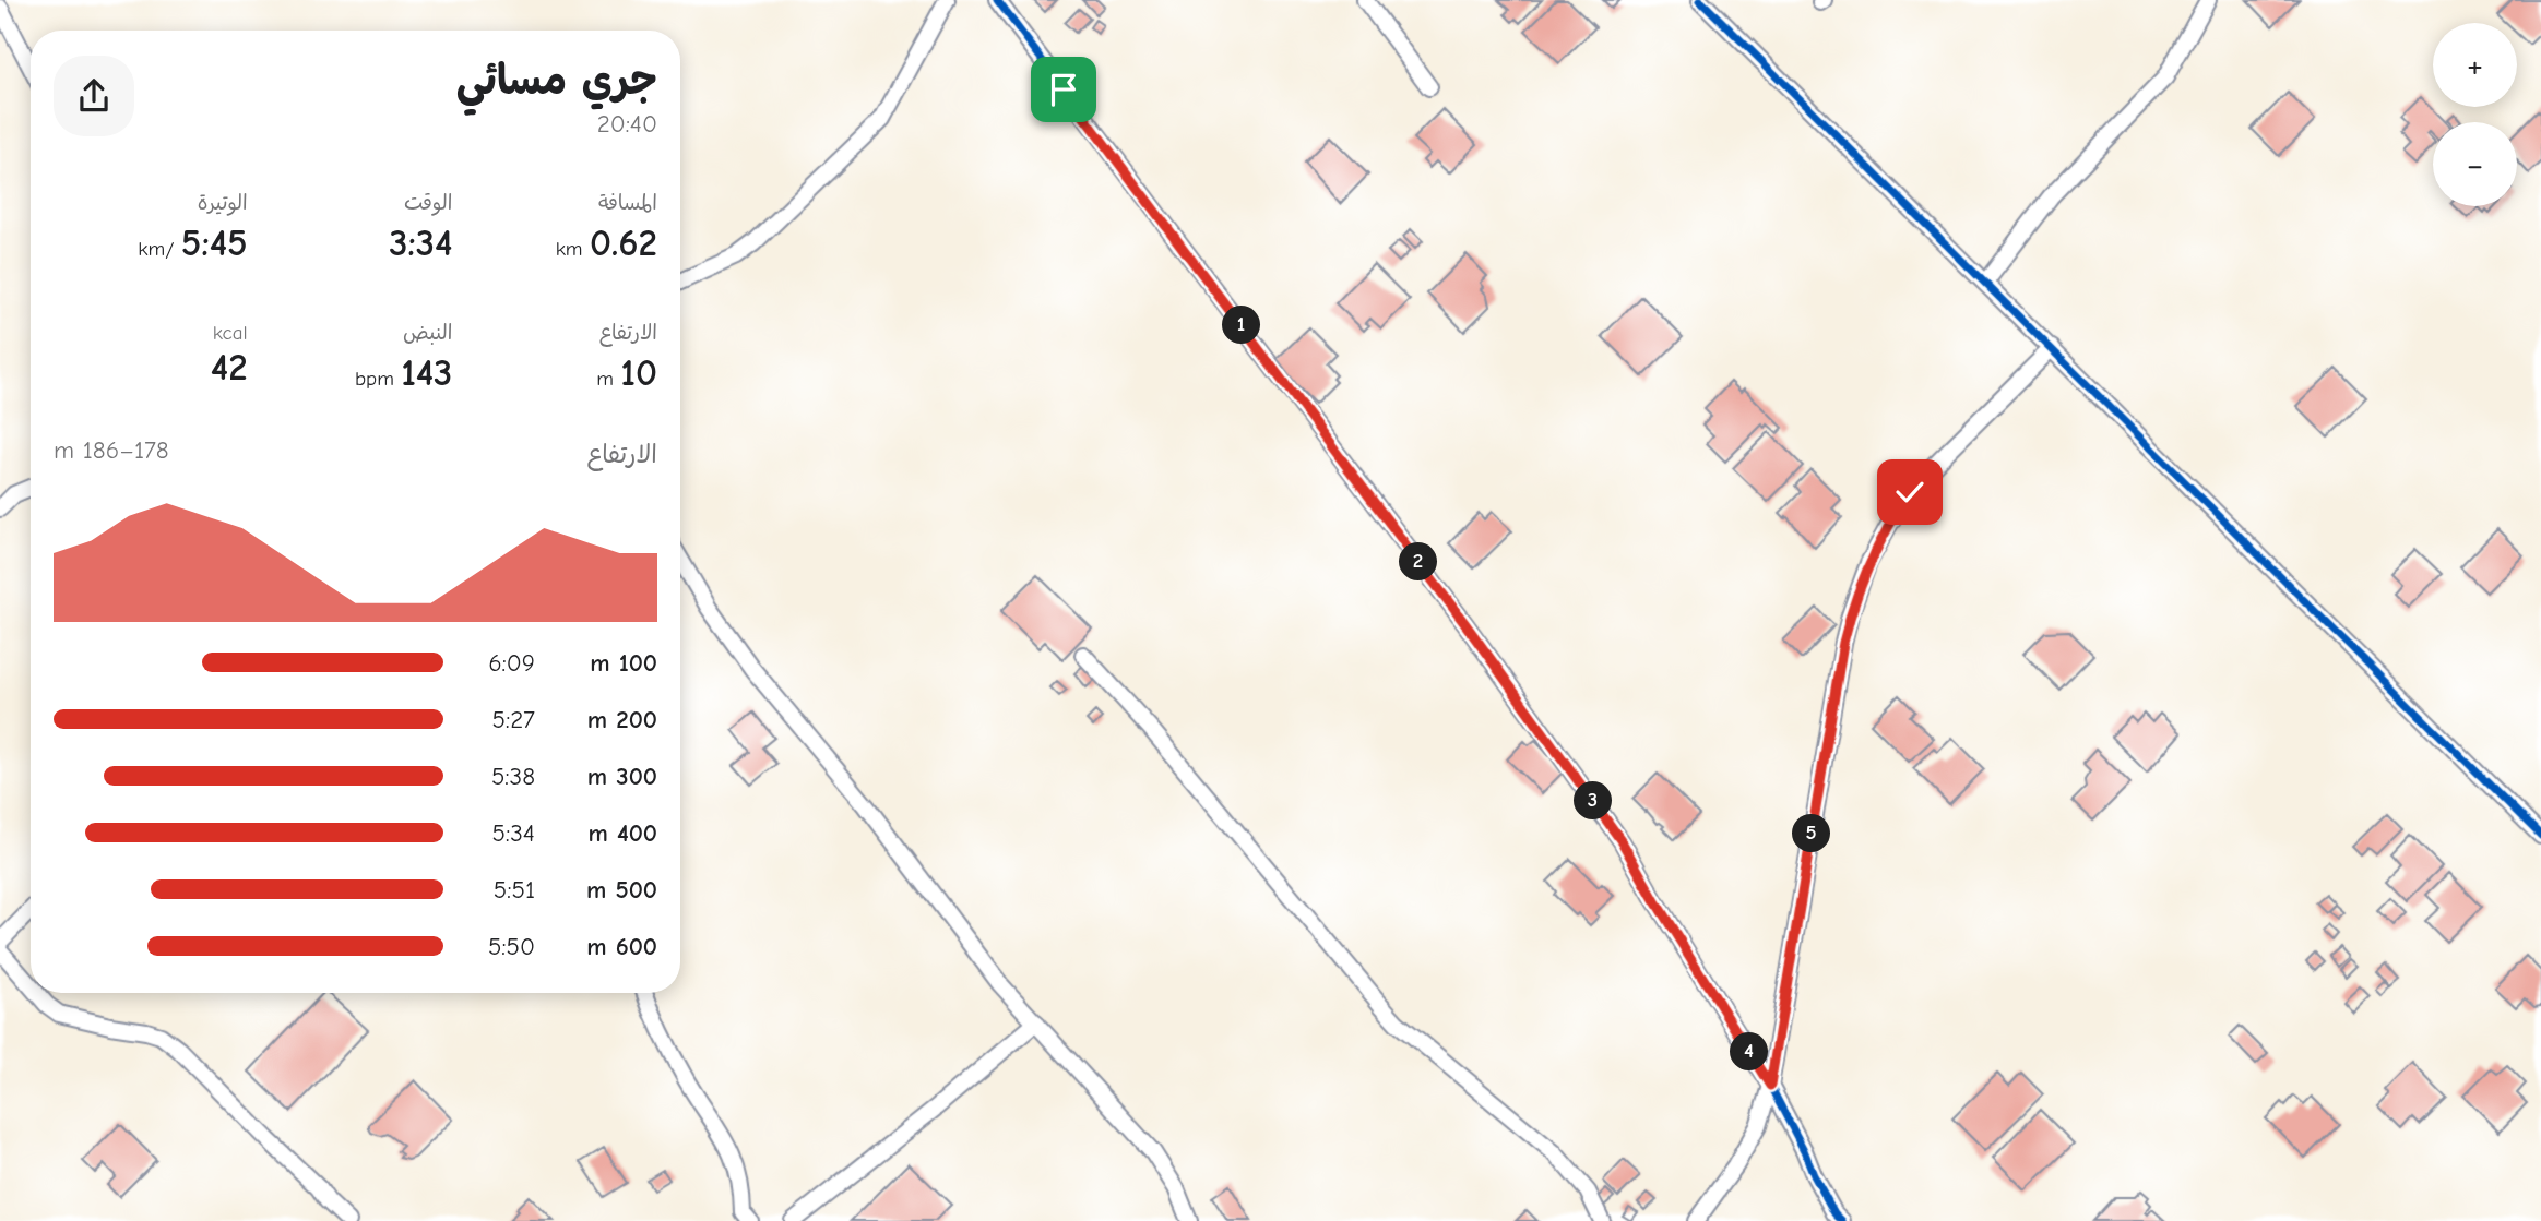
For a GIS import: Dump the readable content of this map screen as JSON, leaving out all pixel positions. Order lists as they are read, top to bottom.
{
  "page": {
    "map_buttons": ["+", "−"],
    "heading": ["جري مسائي", "20:40"],
    "stats": [
      ["المسافة", "0.62 km"],
      ["الوقت", "3:34"],
      ["الوتيرة", "5:45 /km"],
      ["الارتفاع", "10 m"],
      ["النبض", "143 bpm"],
      ["kcal", "42"]
    ],
    "pins": [
      "1",
      "2",
      "3",
      "5",
      "4"
    ],
    "chart": ["الارتفاع", "178–186 m"],
    "list": [
      {
        "name": "100 m",
        "note": "6:09"
      },
      {
        "name": "200 m",
        "note": "5:27"
      },
      {
        "name": "300 m",
        "note": "5:38"
      },
      {
        "name": "400 m",
        "note": "5:34"
      },
      {
        "name": "500 m",
        "note": "5:51"
      },
      {
        "name": "600 m",
        "note": "5:50"
      }
    ]
  }
}
